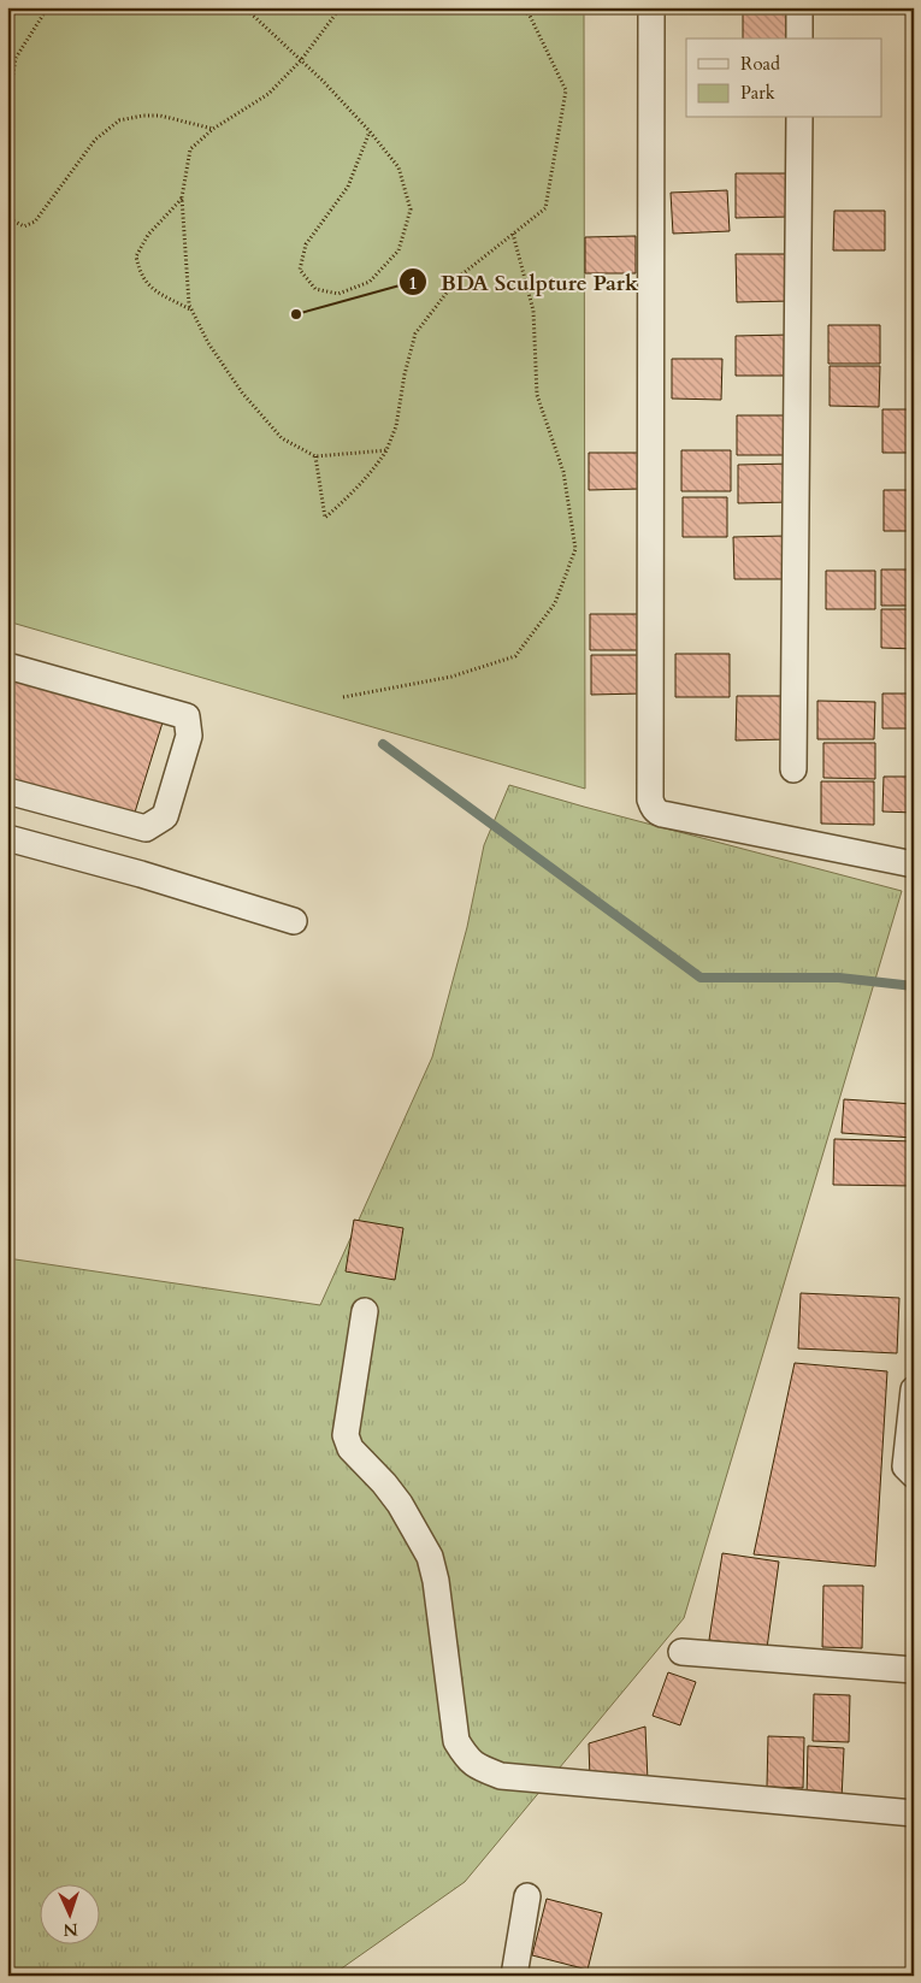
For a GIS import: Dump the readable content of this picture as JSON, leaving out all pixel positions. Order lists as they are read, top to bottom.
{
  "places": ["BDA Sculpture Park"],
  "legend": ["Road", "Park"],
  "north": "bottom"
}
